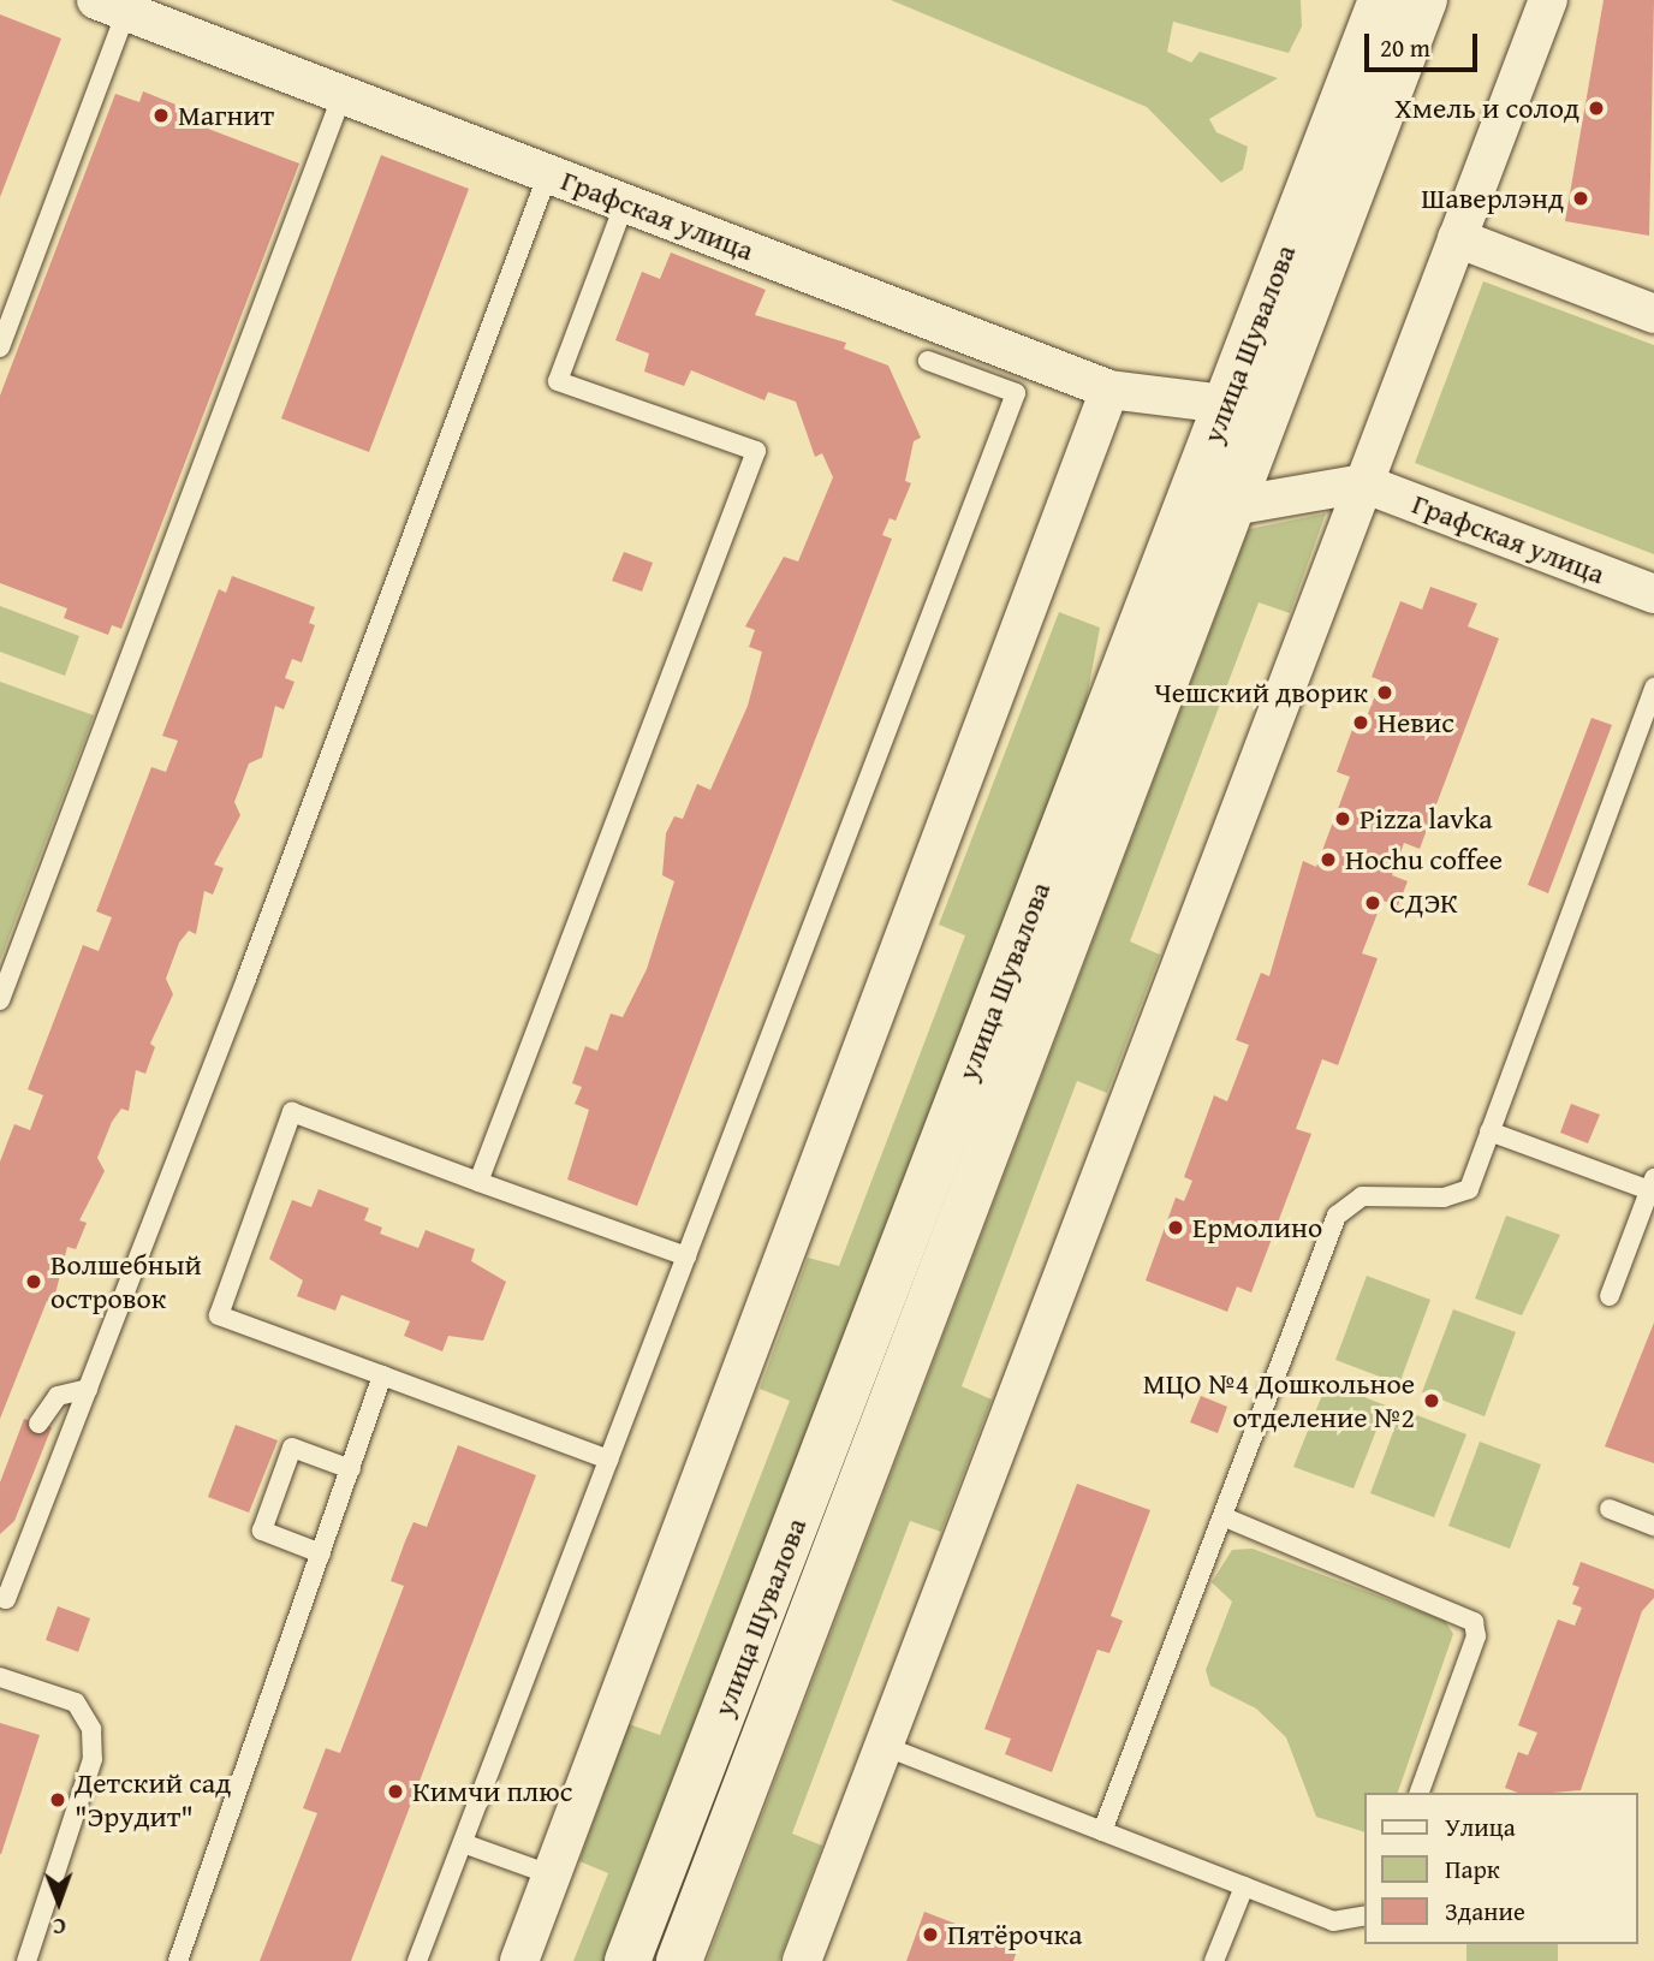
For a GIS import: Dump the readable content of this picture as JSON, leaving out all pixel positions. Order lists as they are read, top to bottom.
{
  "streets": {
    "street": ["Графская улица", "улица Шувалова"]
  },
  "crossings": [
    ["Графская улица", "улица Шувалова"]
  ],
  "places": [
    "Хмель и солод",
    "Магнит",
    "Шаверлэнд",
    "Чешский дворик",
    "Невис",
    "Pizza lavka",
    "Hochu coffee",
    "СДЭК",
    "Ермолино",
    "Волшебный островок",
    "МЦО №4 Дошкольное отделение №2",
    "Кимчи плюс",
    "Детский сад \"Эрудит\"",
    "Пятёрочка"
  ],
  "legend": ["Улица", "Парк", "Здание"],
  "scale_bar": "20 m",
  "north": "bottom"
}
